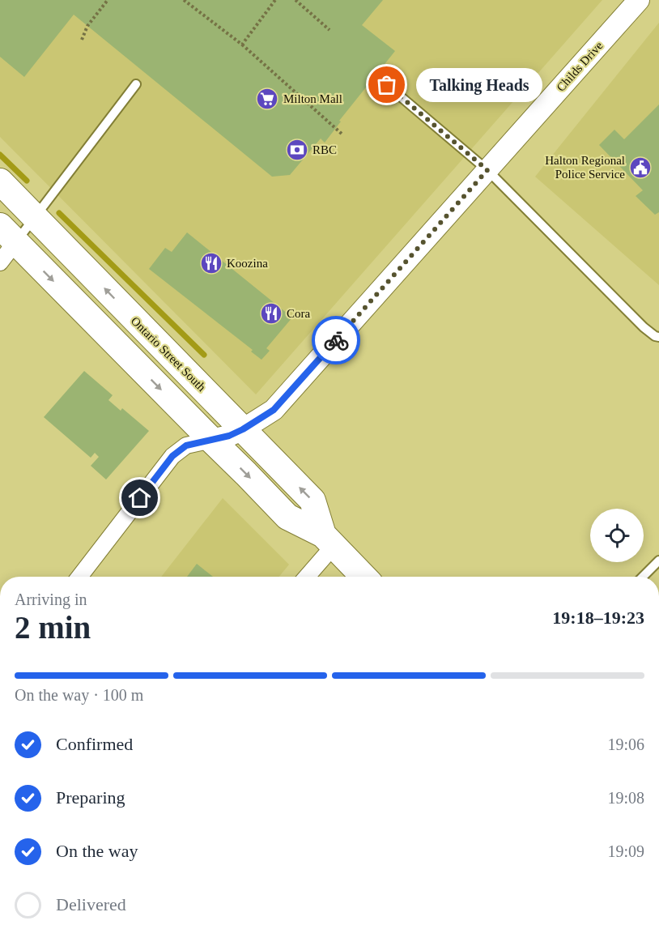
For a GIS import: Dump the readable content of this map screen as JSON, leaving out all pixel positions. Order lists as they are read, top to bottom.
{
  "streets": {
    "main road": ["Ontario Street South"],
    "street": ["Childs Drive"]
  },
  "crossings": [
    ["Childs Drive", "Ontario Street South"]
  ],
  "places": {
    "other": ["Talking Heads"],
    "supermarket": ["Milton Mall"],
    "bank": ["RBC"],
    "public building": ["Halton Regional Police Service"],
    "restaurant": ["Koozina", "Cora"]
  },
  "page": {
    "bubble": "Talking Heads",
    "heading": ["2 min", "Arriving in", "19:18–19:23"],
    "bar": "On the way · 100 m",
    "list": [
      ["Confirmed", "19:06"],
      ["Preparing", "19:08"],
      ["On the way", "19:09"],
      "Delivered"
    ]
  }
}
